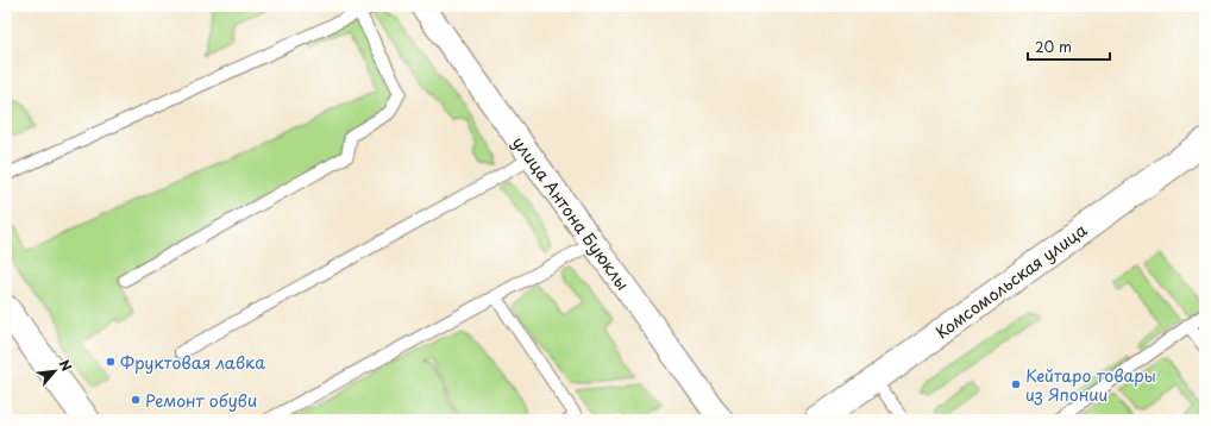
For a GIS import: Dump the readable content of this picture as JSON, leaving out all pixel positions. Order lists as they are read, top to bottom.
{
  "streets": {
    "main road": ["Комсомольская улица"],
    "street": ["улица Антона Буюклы"]
  },
  "places": ["Фруктовая лавка", "Кейтаро товары из Японии", "Ремонт обуви"],
  "scale_bar": "20 m",
  "north": "top right"
}
